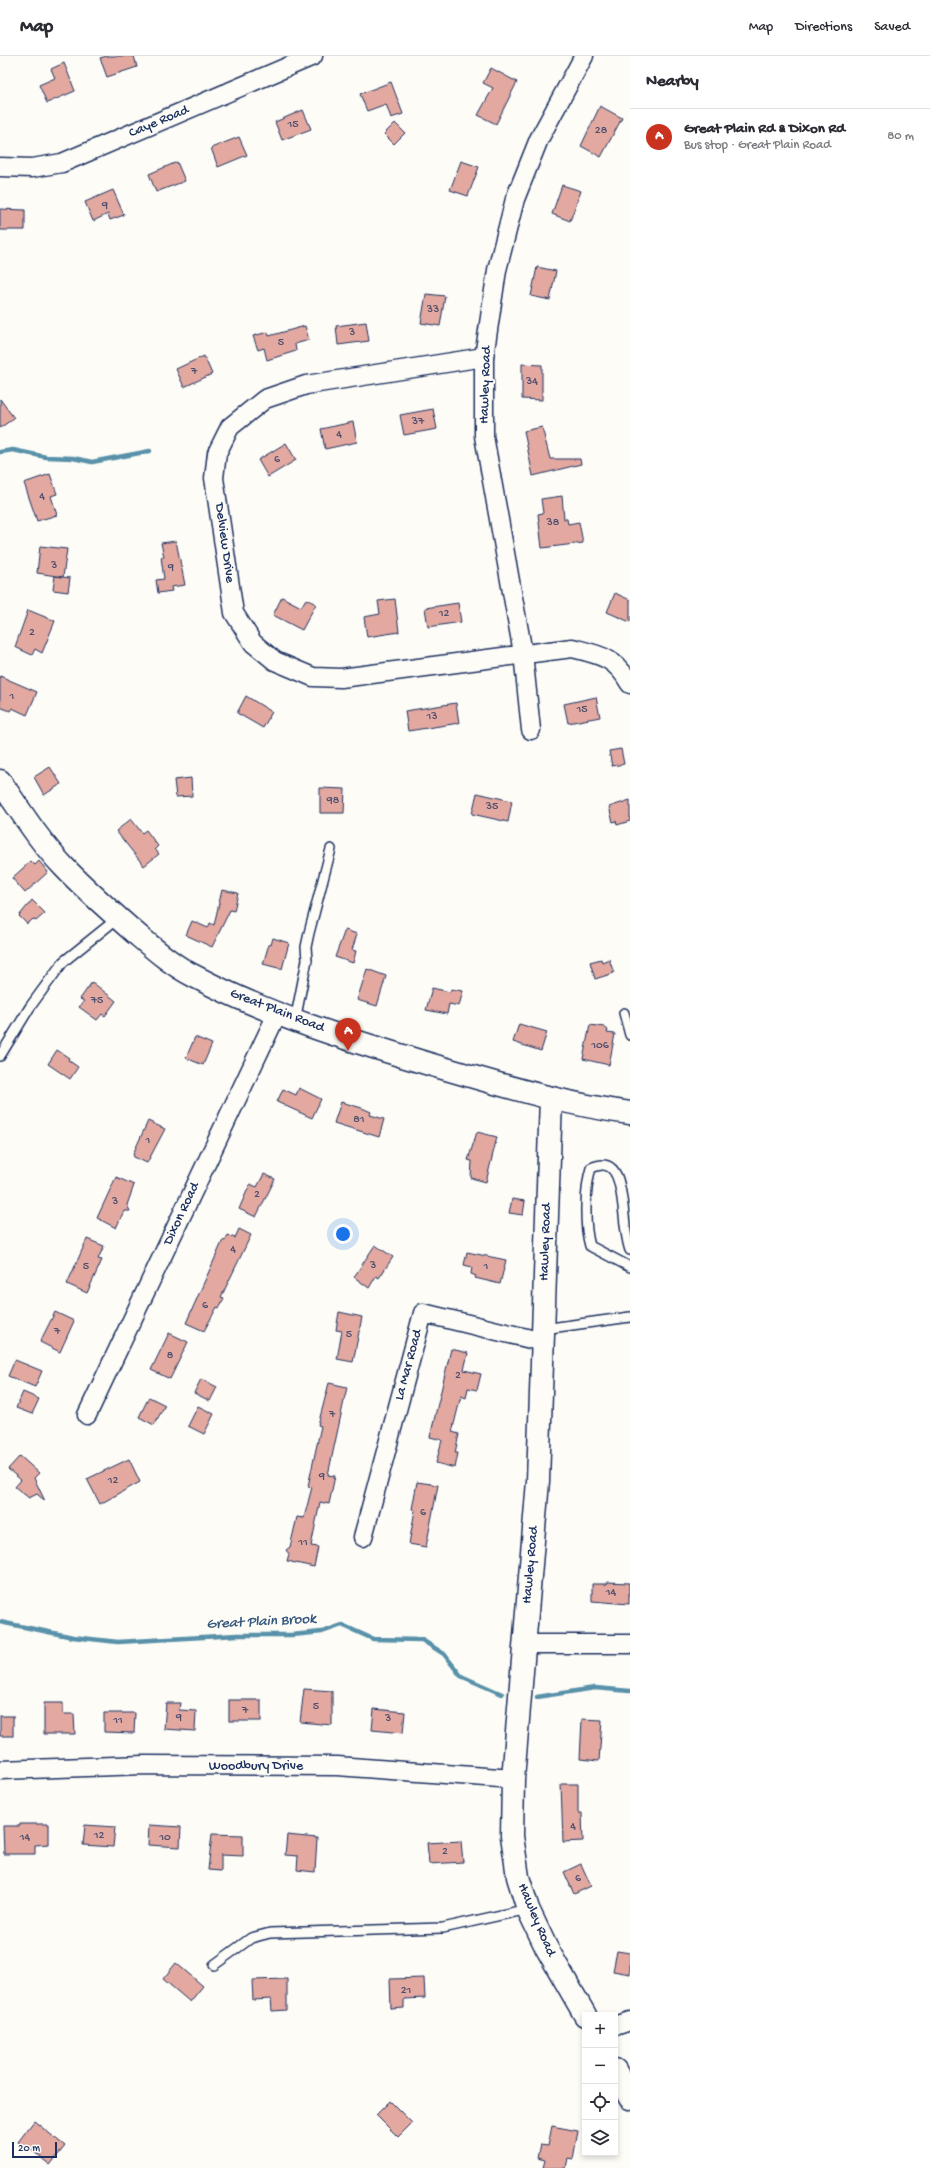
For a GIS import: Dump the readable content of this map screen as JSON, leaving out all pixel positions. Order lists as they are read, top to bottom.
{
  "streets": {
    "street": [
      "Caye Road",
      "Hawley Road",
      "Delview Drive",
      "Great Plain Road",
      "Dixon Road",
      "La Mar Road",
      "Woodbury Drive"
    ]
  },
  "crossings": [
    ["Hawley Road", "Delview Drive"],
    ["Hawley Road", "Great Plain Road"],
    ["Hawley Road", "La Mar Road"],
    ["Hawley Road", "Woodbury Drive"],
    ["Great Plain Road", "Dixon Road"]
  ],
  "water": ["Great Plain Brook"],
  "house_numbers": [
    "15",
    "28",
    "9",
    "33",
    "3",
    "5",
    "7",
    "34",
    "37",
    "4",
    "6",
    "4",
    "38",
    "3",
    "9",
    "12",
    "2",
    "1",
    "15",
    "13",
    "98",
    "35",
    "75",
    "106",
    "81",
    "1",
    "2",
    "3",
    "4",
    "3",
    "5",
    "1",
    "6",
    "7",
    "5",
    "8",
    "2",
    "7",
    "9",
    "12",
    "6",
    "11",
    "14",
    "5",
    "7",
    "9",
    "3",
    "11",
    "4",
    "12",
    "14",
    "10",
    "2",
    "6",
    "21"
  ],
  "scale_bar": "20 m",
  "page": {
    "header": "Map",
    "nav": ["Map", "Directions", "Saved"],
    "heading": "Nearby",
    "list": [
      {
        "mark": "A",
        "name": "Great Plain Rd & Dixon Rd",
        "note": "Bus stop · Great Plain Road",
        "value": "80 m"
      }
    ],
    "pins": "A",
    "map_buttons": ["+", "−"],
    "scale": "20 m"
  }
}
